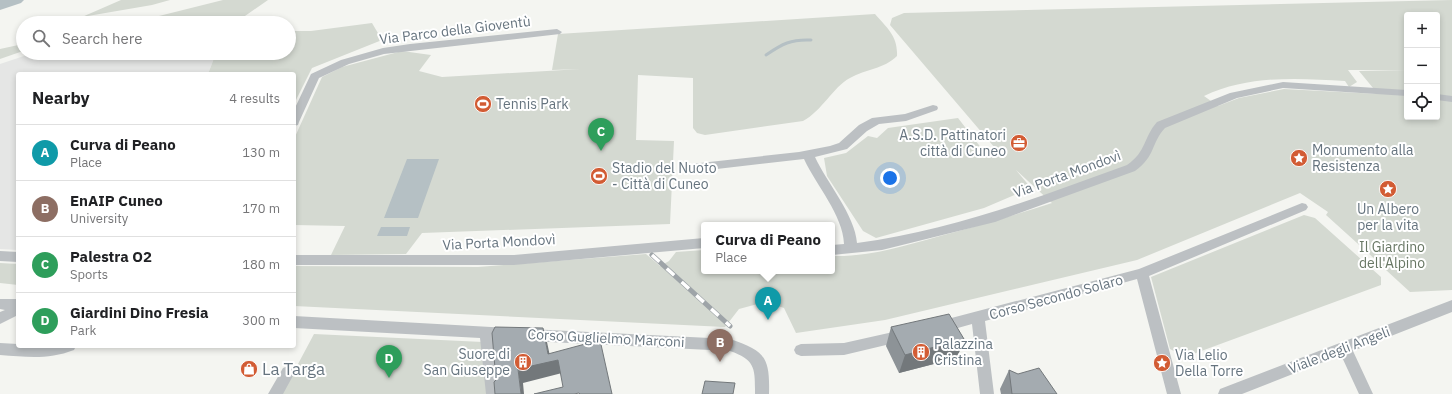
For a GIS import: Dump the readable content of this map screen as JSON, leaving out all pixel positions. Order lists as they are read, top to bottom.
{
  "streets": {
    "street": [
      "Via Parco della Gioventù",
      "Via Porta Mondovì",
      "Corso Secondo Solaro",
      "Corso Guglielmo Marconi",
      "Viale degli Angeli"
    ]
  },
  "parks": ["Il Giardino dell'Alpino"],
  "places": {
    "sports": ["Tennis Park", "Stadio del Nuoto - Città di Cuneo"],
    "office": ["A.S.D. Pattinatori città di Cuneo"],
    "place": ["Monumento alla Resistenza", "Un Albero per la vita", "Via Lelio Della Torre"],
    "building": ["Palazzina Cristina", "Suore di San Giuseppe"],
    "shop": ["La Targa"]
  },
  "page": {
    "map_buttons": ["+", "−"],
    "search": "Search here",
    "heading": ["Nearby", "4 results"],
    "pins": [
      "C",
      "A",
      "B",
      "D"
    ],
    "list": [
      {
        "mark": "A",
        "name": "Curva di Peano",
        "note": "Place",
        "value": "130 m"
      },
      {
        "mark": "B",
        "name": "EnAIP Cuneo",
        "note": "University",
        "value": "170 m"
      },
      {
        "mark": "C",
        "name": "Palestra O2",
        "note": "Sports",
        "value": "180 m"
      },
      {
        "mark": "D",
        "name": "Giardini Dino Fresia",
        "note": "Park",
        "value": "300 m"
      }
    ],
    "popup": ["Curva di Peano", "Place"]
  }
}
